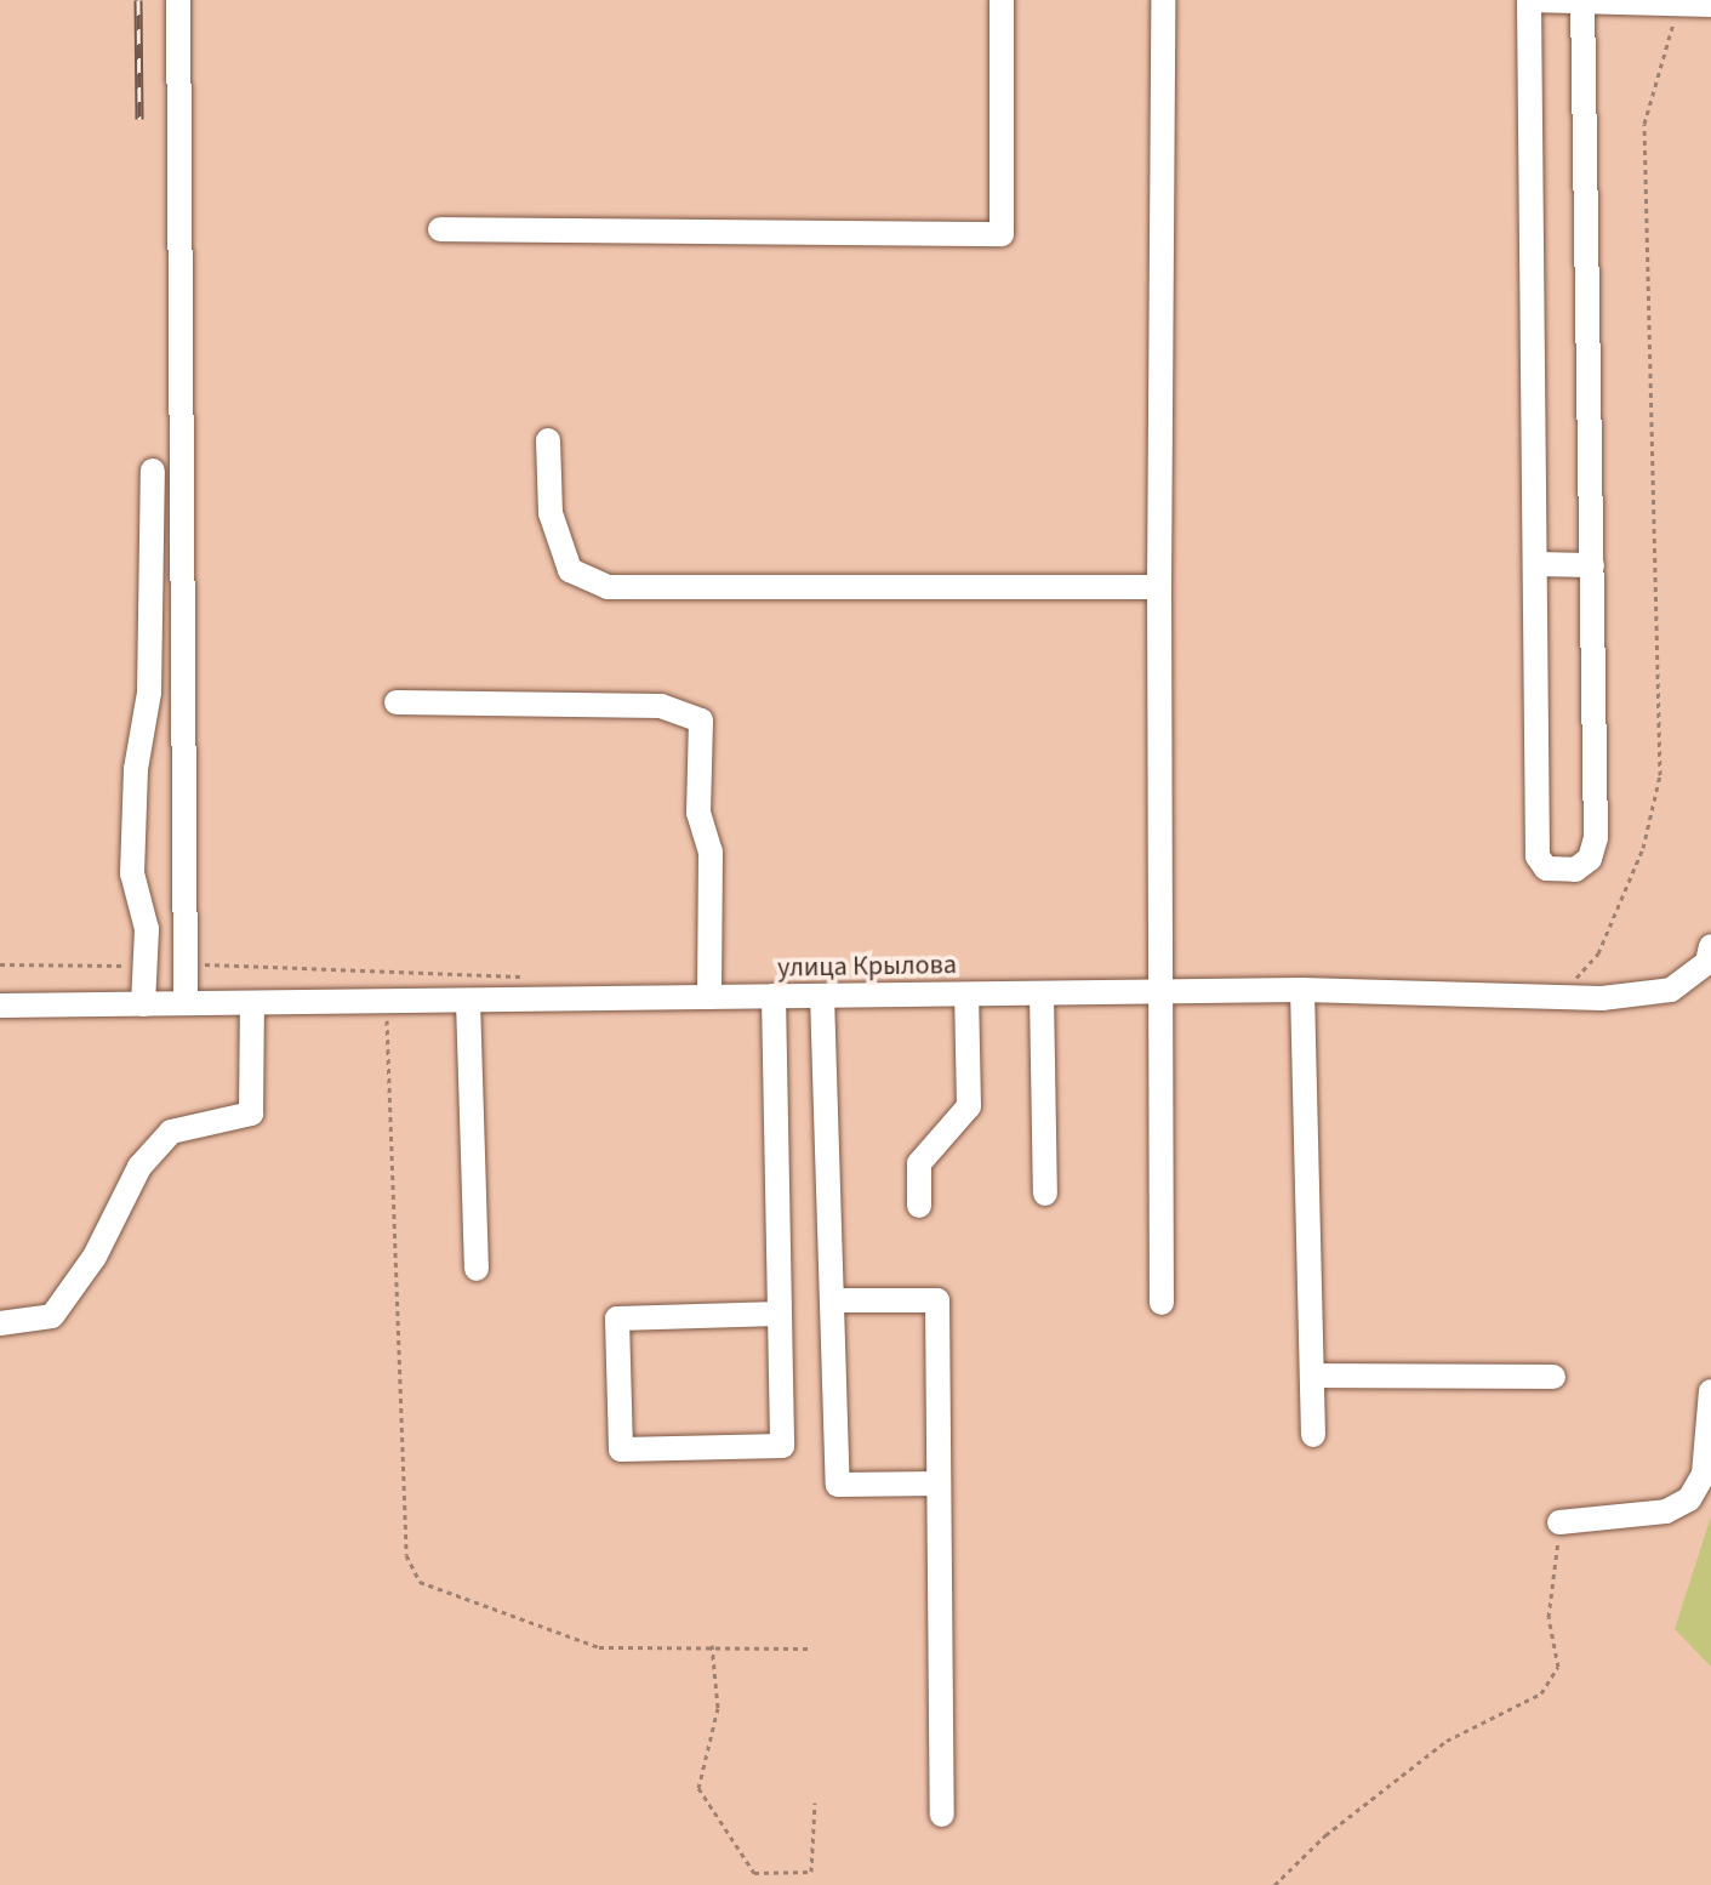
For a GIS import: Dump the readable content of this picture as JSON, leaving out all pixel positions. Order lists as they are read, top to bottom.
{
  "streets": {
    "street": ["улица Крылова"]
  }
}
